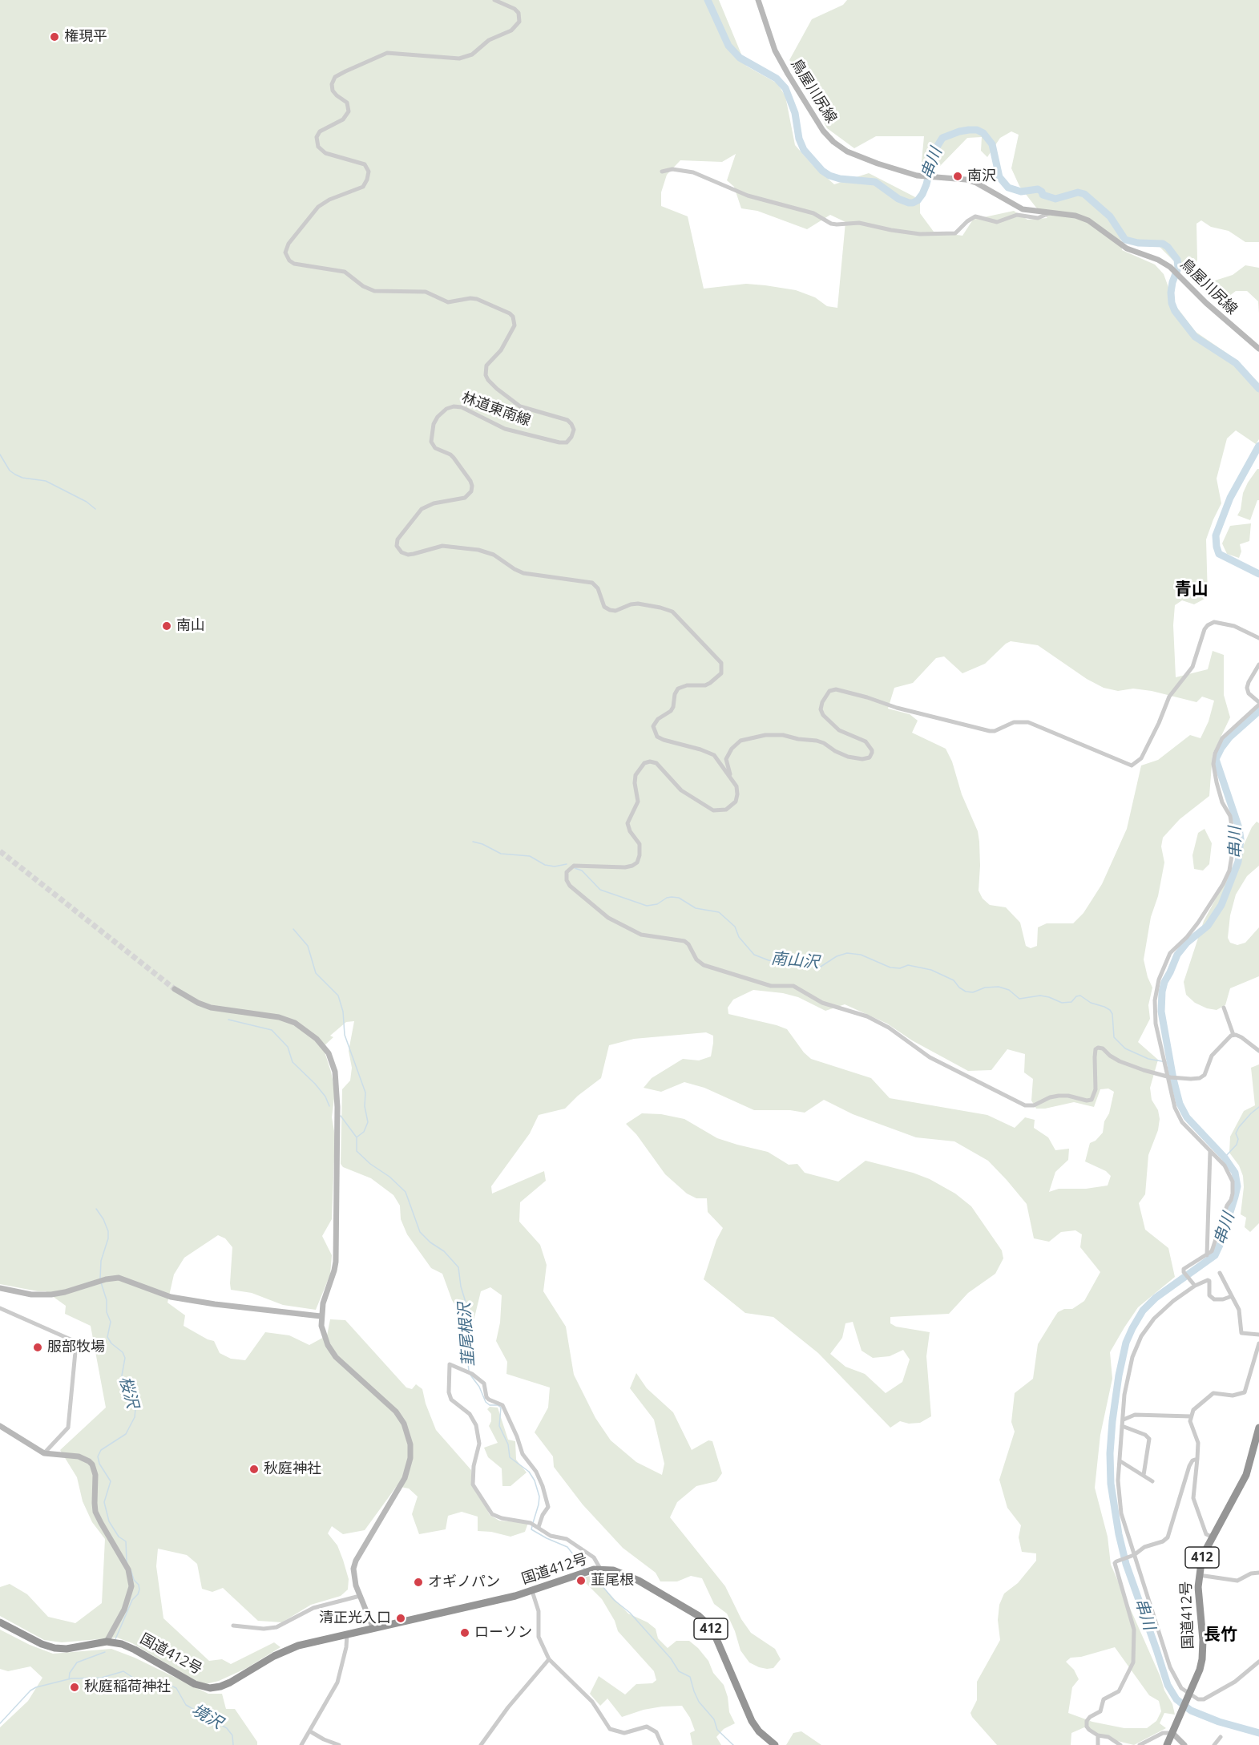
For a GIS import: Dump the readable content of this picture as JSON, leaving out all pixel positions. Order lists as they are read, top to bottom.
{
  "streets": {
    "highway": ["412", "国道412号"],
    "street": ["鳥屋川尻線", "林道東南線"]
  },
  "crossings": [
    ["412", "国道412号"]
  ],
  "districts": ["青山", "長竹"],
  "water": [
    "串川",
    "南山沢",
    "韮尾根沢",
    "桜沢",
    "境沢"
  ],
  "places": [
    "権現平",
    "南沢",
    "南山",
    "服部牧場",
    "秋庭神社",
    "韮尾根",
    "オギノパン",
    "清正光入口",
    "ローソン",
    "秋庭稲荷神社"
  ]
}
